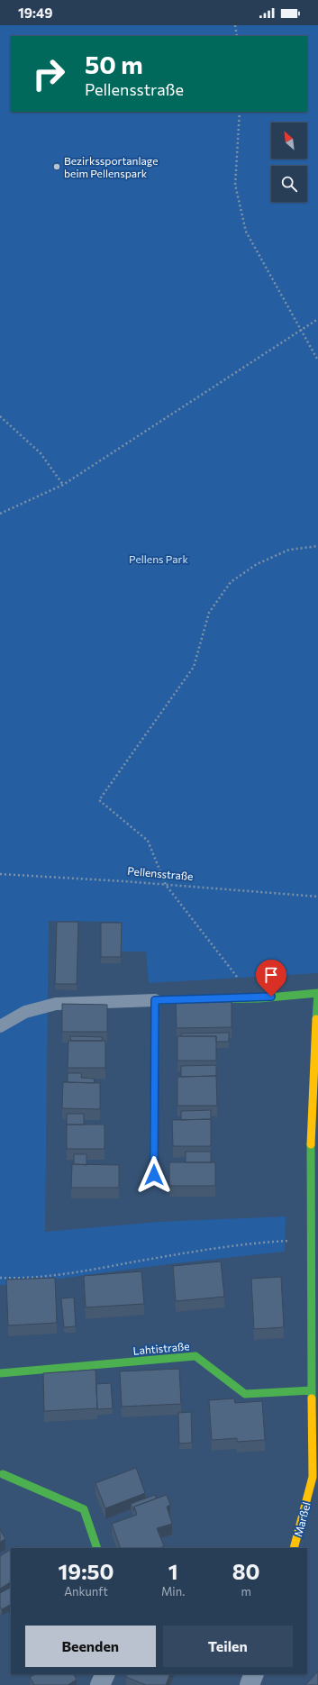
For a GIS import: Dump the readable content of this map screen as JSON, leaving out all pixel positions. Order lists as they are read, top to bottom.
{
  "streets": {
    "street": ["Lahtistraße", "Marßel"],
    "path": ["Pellensstraße"]
  },
  "crossings": [
    ["Lahtistraße", "Marßel"]
  ],
  "parks": ["Pellens Park"],
  "places": ["Bezirkssportanlage beim Pellenspark"],
  "north": "top left",
  "page": {
    "status": "19:49",
    "turn": ["50 m", "Pellensstraße"],
    "eta": [
      "19:50",
      "Ankunft",
      "1",
      "Min.",
      "80",
      "m"
    ],
    "buttons": ["Beenden", "Teilen"]
  }
}
